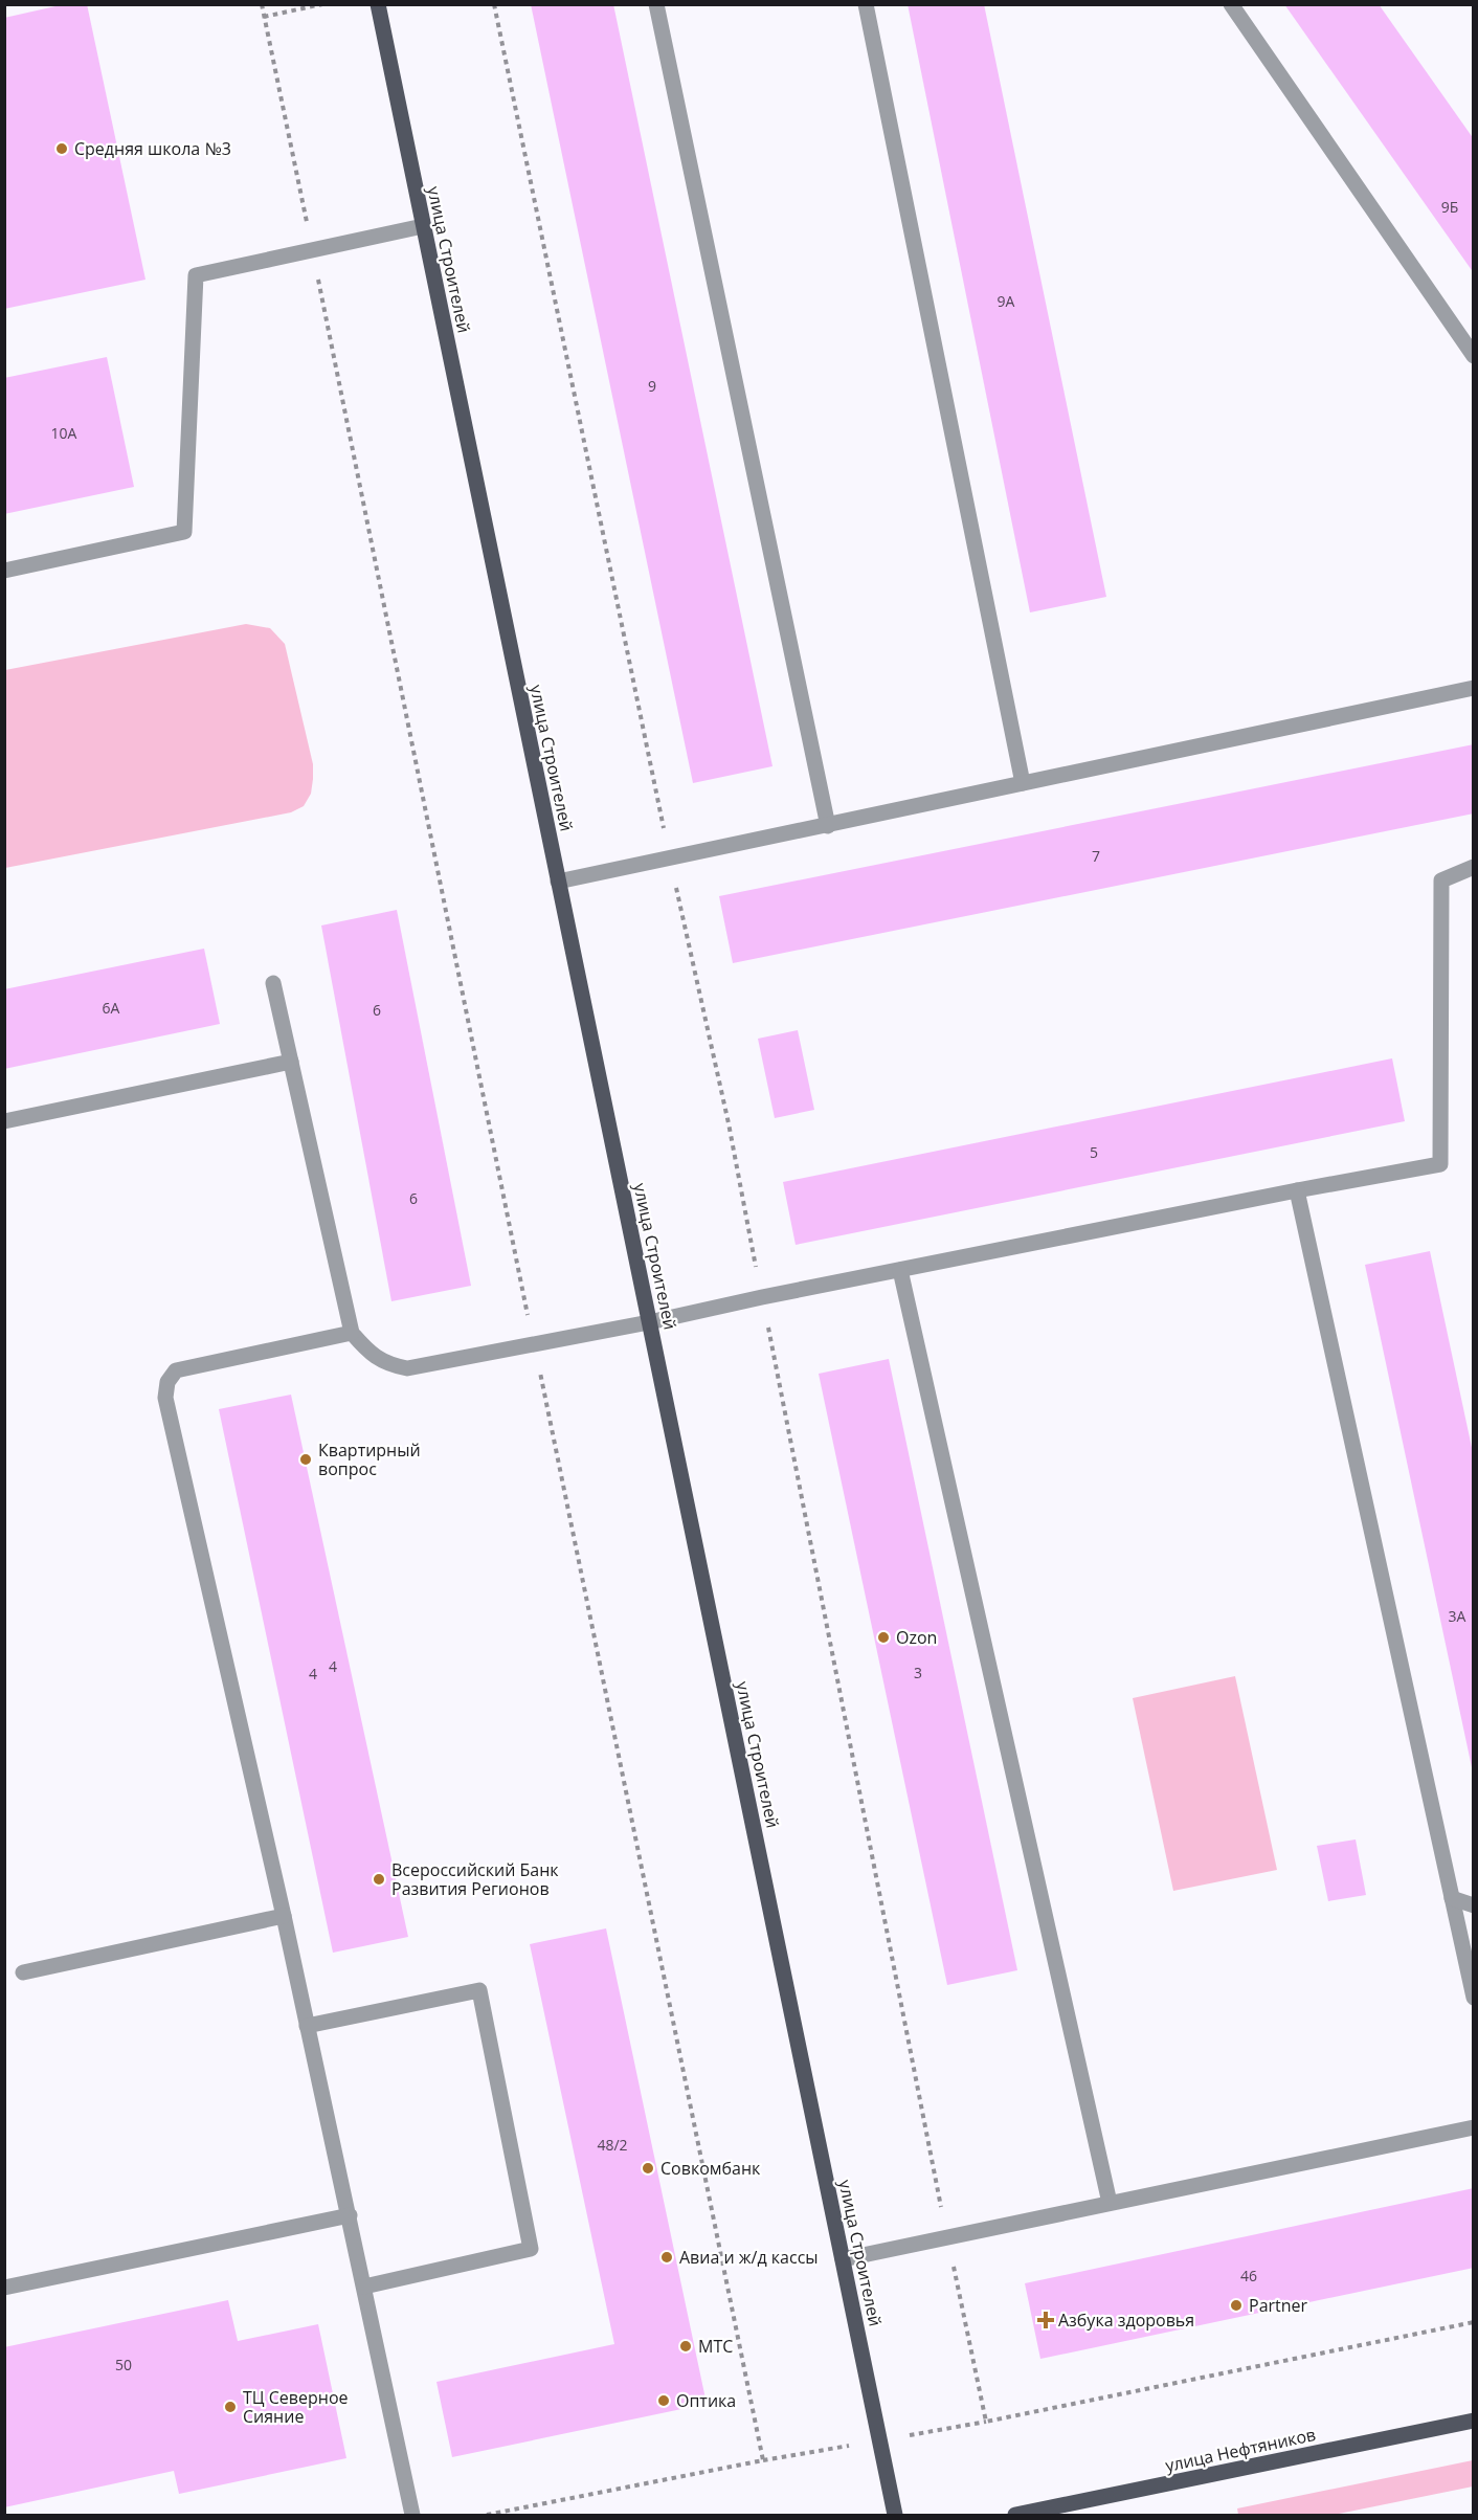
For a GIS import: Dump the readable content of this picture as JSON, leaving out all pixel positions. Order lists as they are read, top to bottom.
{
  "streets": {
    "main road": ["улица Строителей", "улица Нефтяников"]
  },
  "places": {
    "other": [
      "Средняя школа №3",
      "Квартирный вопрос",
      "Ozon",
      "Всероссийский Банк Развития Регионов",
      "Совкомбанк",
      "Авиа и ж/д кассы",
      "Partner",
      "МТС",
      "Оптика",
      "ТЦ Северное Сияние"
    ],
    "health": ["Азбука здоровья"]
  },
  "house_numbers": [
    "9Б",
    "9А",
    "9",
    "10А",
    "7",
    "6А",
    "6",
    "5",
    "6",
    "3А",
    "4",
    "3",
    "4",
    "48/2",
    "46",
    "50"
  ]
}
